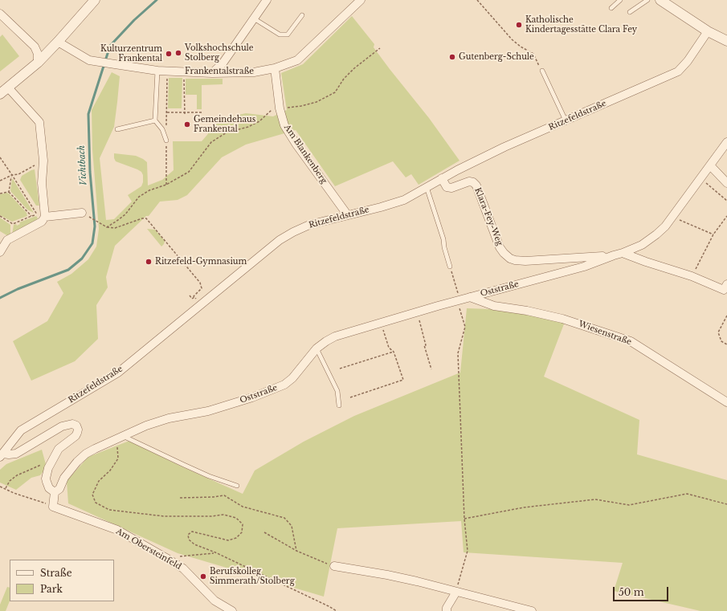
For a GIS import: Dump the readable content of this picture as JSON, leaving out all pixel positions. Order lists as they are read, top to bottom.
{
  "streets": {
    "street": [
      "Frankentalstraße",
      "Ritzefeldstraße",
      "Am Blankenberg",
      "Klara-Fey-Weg",
      "Oststraße",
      "Wiesenstraße",
      "Am Obersteinfeld"
    ]
  },
  "crossings": [
    ["Frankentalstraße", "Am Blankenberg"],
    ["Ritzefeldstraße", "Am Blankenberg"],
    ["Ritzefeldstraße", "Klara-Fey-Weg"],
    ["Klara-Fey-Weg", "Oststraße"],
    ["Oststraße", "Wiesenstraße"]
  ],
  "water": ["Vichtbach"],
  "places": [
    "Katholische Kindertagesstätte Clara Fey",
    "Volkshochschule Stolberg",
    "Kulturzentrum Frankental",
    "Gutenberg-Schule",
    "Gemeindehaus Frankental",
    "Ritzefeld-Gymnasium",
    "Berufskolleg Simmerath/Stolberg"
  ],
  "legend": ["Straße", "Park"],
  "scale_bar": "50 m"
}
